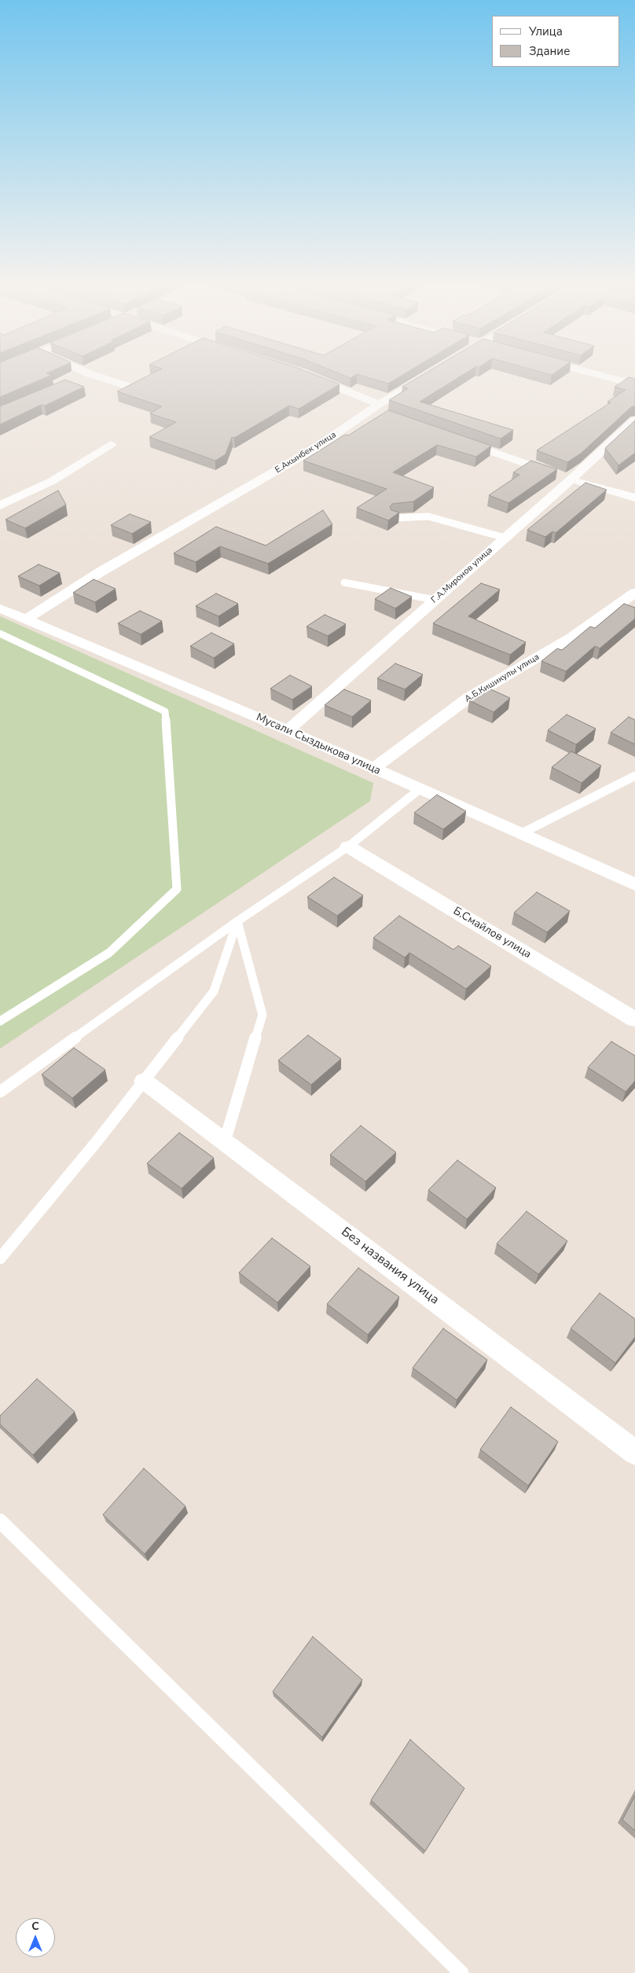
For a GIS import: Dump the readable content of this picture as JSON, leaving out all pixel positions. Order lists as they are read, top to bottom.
{
  "streets": {
    "street": [
      "Е.Акынбек улица",
      "Г.А.Миронов улица",
      "А.Б.Кишикулы улица",
      "Мусали Сыздыкова улица",
      "Б.Смайлов улица",
      "Без названия улица"
    ]
  },
  "crossings": [
    ["Е.Акынбек улица", "Мусали Сыздыкова улица"],
    ["Г.А.Миронов улица", "Мусали Сыздыкова улица"],
    ["А.Б.Кишикулы улица", "Мусали Сыздыкова улица"]
  ],
  "legend": ["Улица", "Здание"],
  "north": "top"
}
